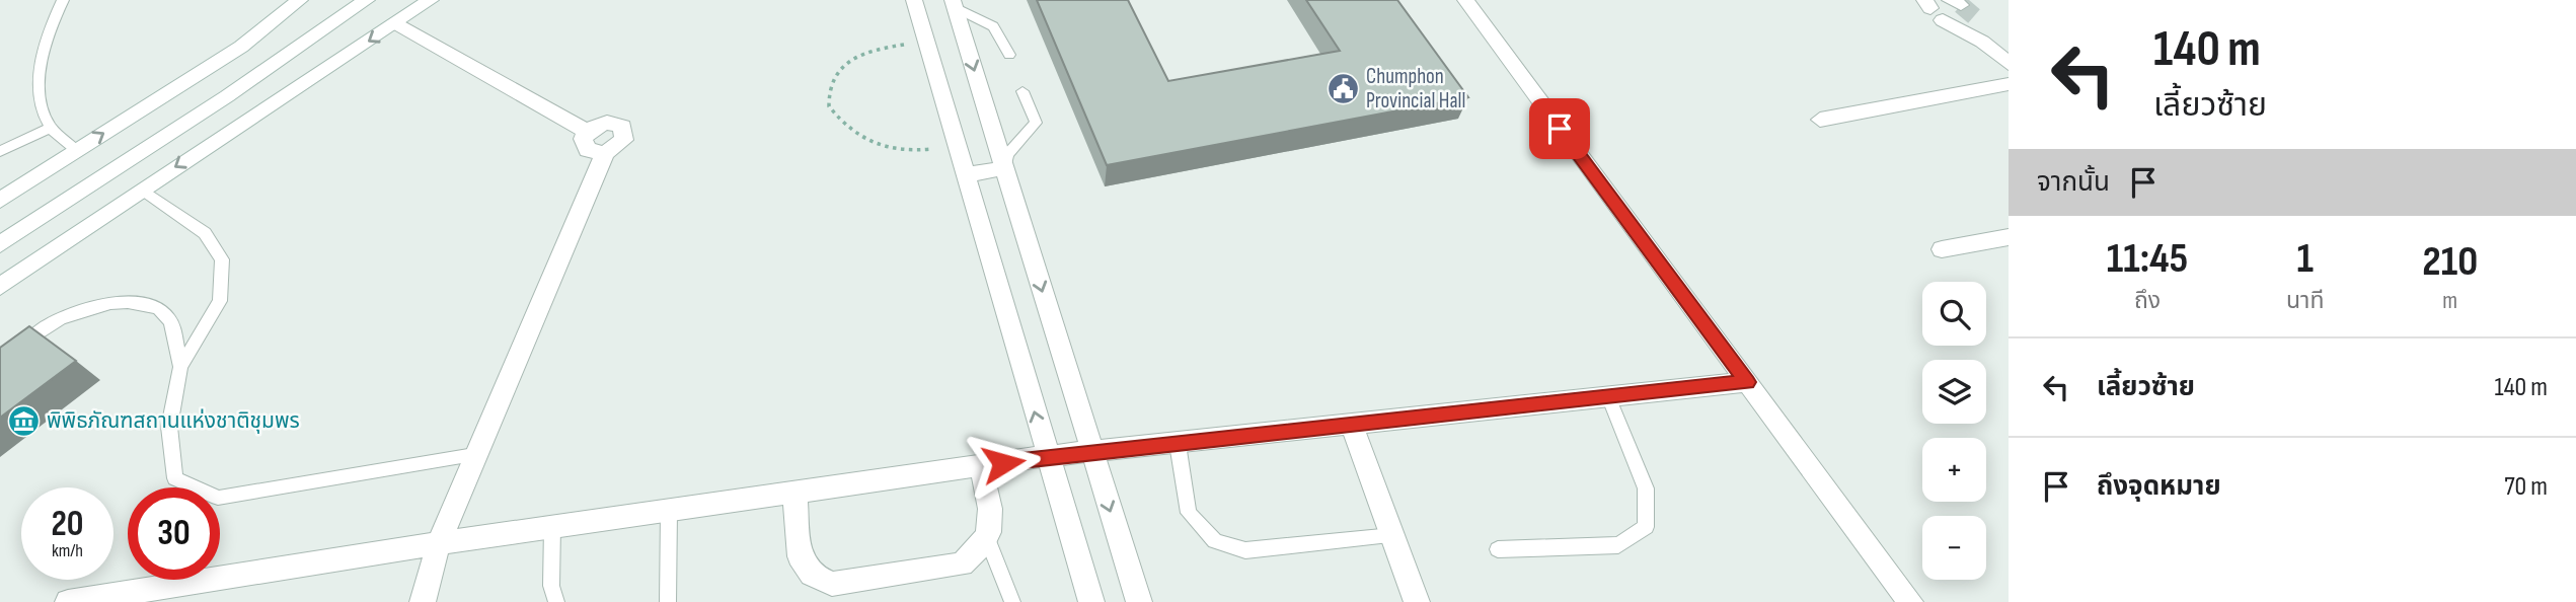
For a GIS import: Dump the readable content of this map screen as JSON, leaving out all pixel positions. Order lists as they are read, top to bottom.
{
  "places": {
    "public building": ["Chumphon Provincial Hall"],
    "museum": ["พิพิธภัณฑสถานแห่งชาติชุมพร"]
  },
  "page": {
    "turn": ["140 m", "เลี้ยวซ้าย"],
    "then": "จากนั้น",
    "eta": [
      "11:45",
      "ถึง",
      "1",
      "นาที",
      "210",
      "m"
    ],
    "map_buttons": ["+", "−"],
    "list": [
      {
        "name": "เลี้ยวซ้าย",
        "value": "140 m"
      },
      {
        "name": "ถึงจุดหมาย",
        "value": "70 m"
      }
    ],
    "speed": "20 km/h",
    "limit": "30"
  }
}
